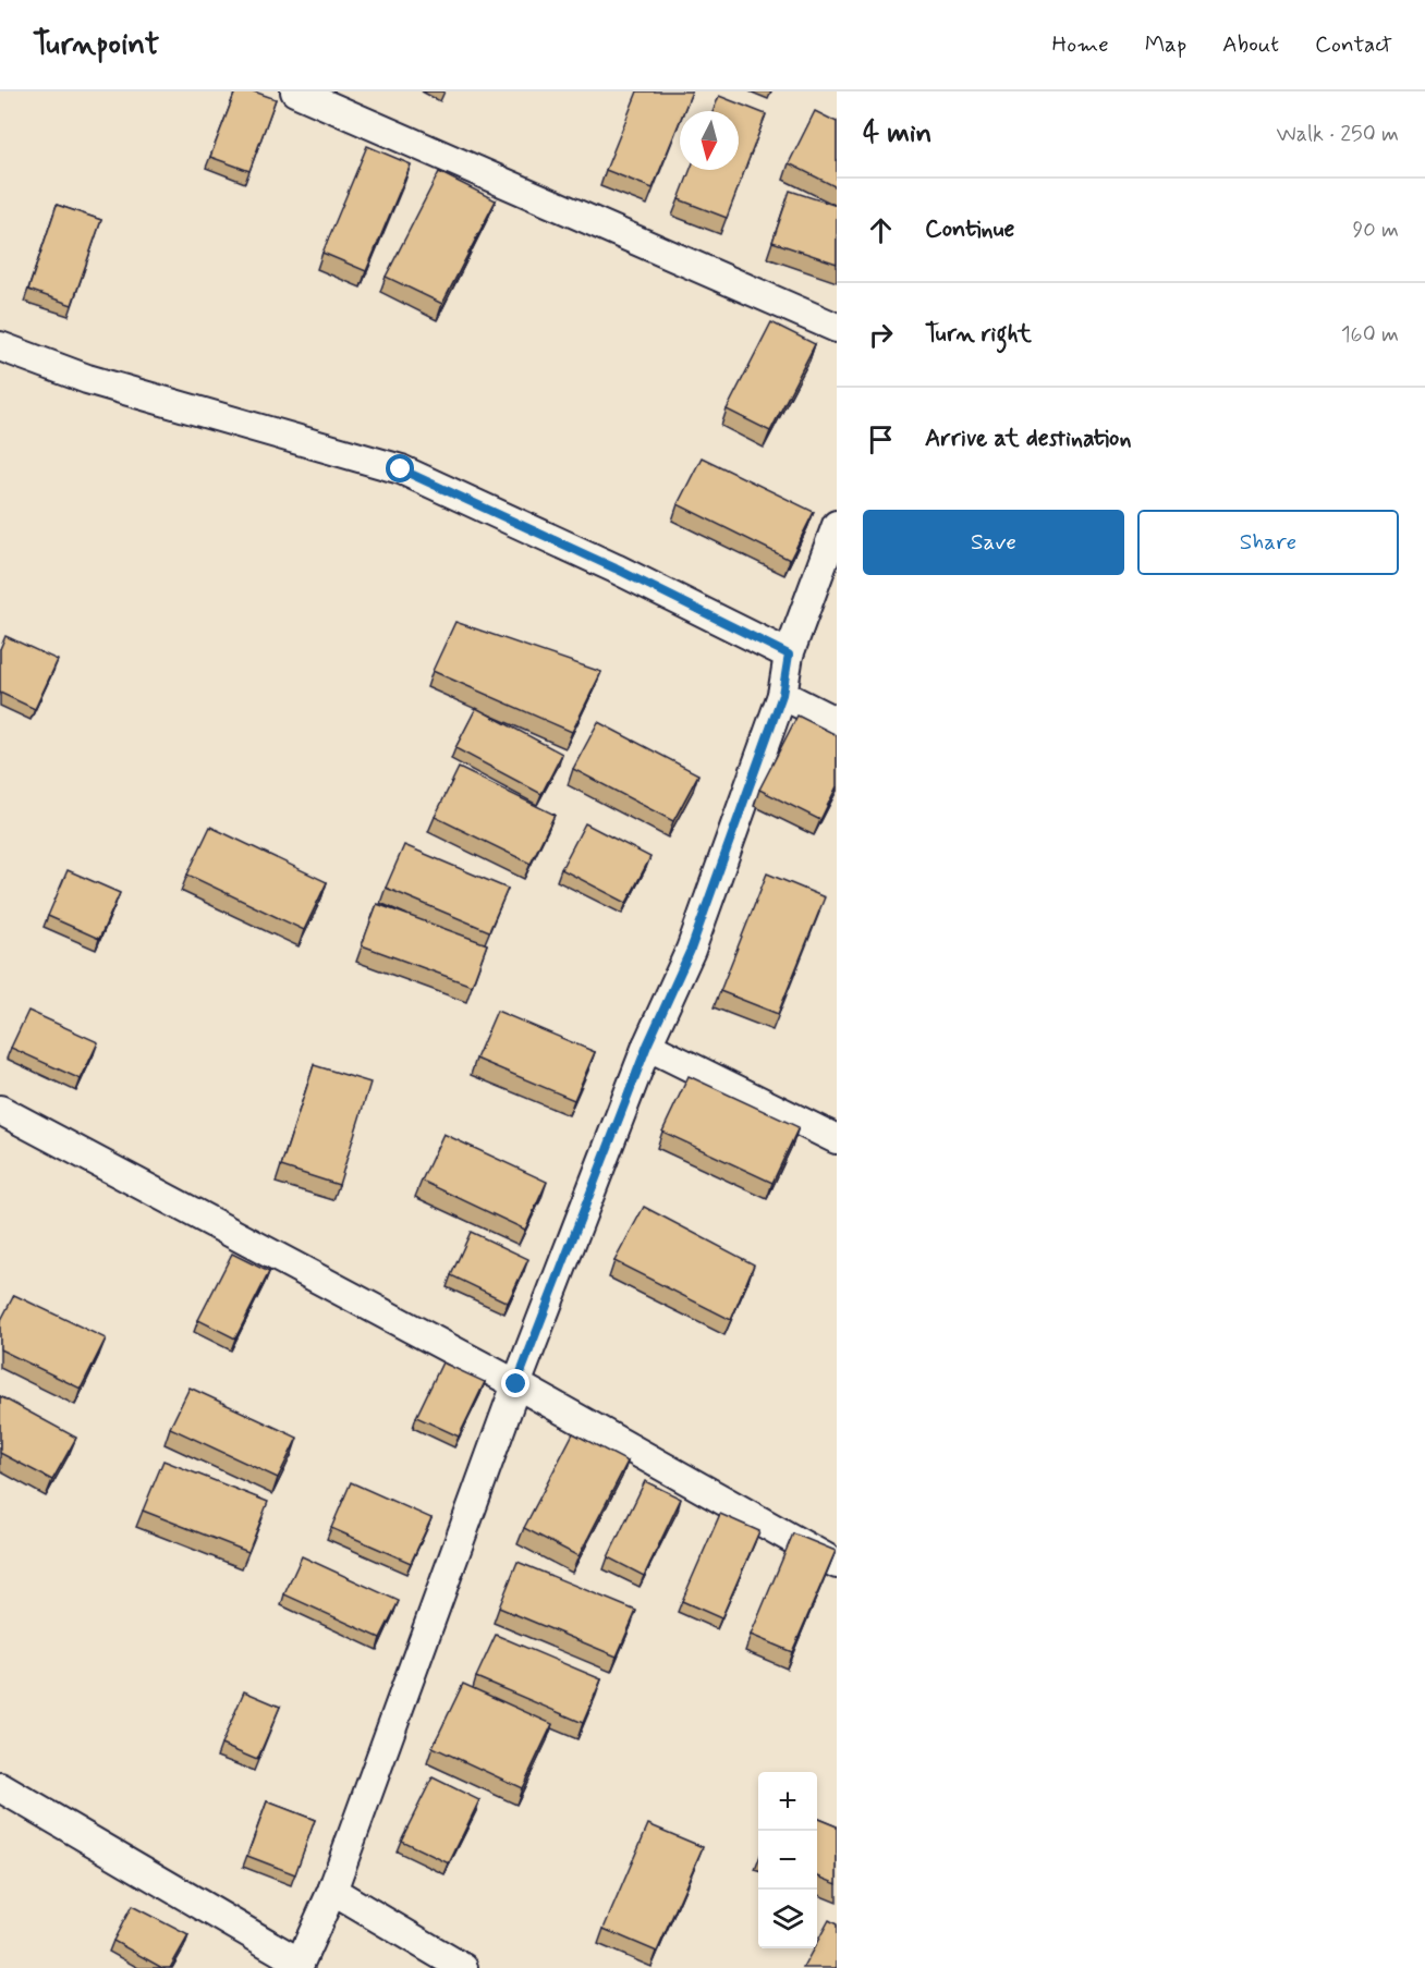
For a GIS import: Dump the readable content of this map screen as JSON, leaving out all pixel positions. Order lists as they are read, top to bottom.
{
  "north": "bottom",
  "page": {
    "header": "Turnpoint",
    "nav": [
      "Home",
      "Map",
      "About",
      "Contact"
    ],
    "heading": ["4 min", "Walk · 250 m"],
    "list": [
      ["Continue", "90 m"],
      ["Turn right", "160 m"],
      "Arrive at destination"
    ],
    "buttons": ["Save", "Share"],
    "map_buttons": ["+", "−"]
  }
}
